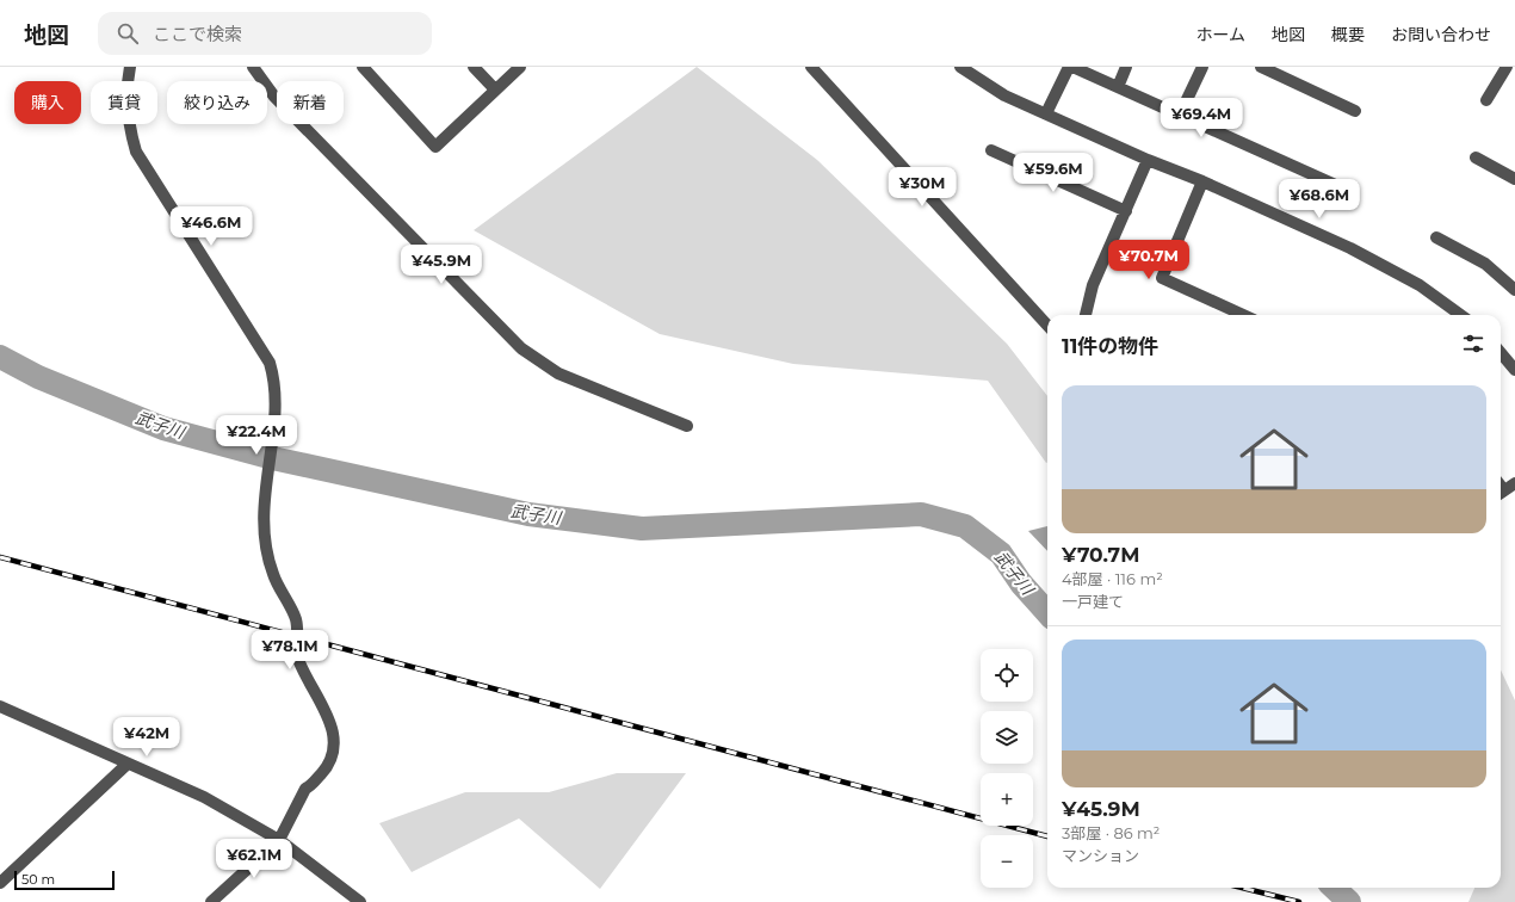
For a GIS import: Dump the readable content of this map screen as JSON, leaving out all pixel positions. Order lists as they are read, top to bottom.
{
  "water": ["武子川"],
  "scale_bar": "50 m",
  "page": {
    "header": "地図",
    "search": "ここで検索",
    "nav": [
      "ホーム",
      "地図",
      "概要",
      "お問い合わせ"
    ],
    "chip": [
      "購入",
      "賃貸",
      "絞り込み",
      "新着"
    ],
    "price": [
      "¥69.4M",
      "¥59.6M",
      "¥30M",
      "¥68.6M",
      "¥46.6M",
      "¥70.7M",
      "¥45.9M",
      "¥22.4M",
      "¥78.1M",
      "¥42M",
      "¥62.1M"
    ],
    "heading": "11件の物件",
    "list": [
      {
        "name": "¥70.7M",
        "note": "4部屋 · 116 m² · 一戸建て"
      },
      {
        "name": "¥45.9M",
        "note": "3部屋 · 86 m² · マンション"
      }
    ],
    "map_buttons": ["+", "−"],
    "scale": "50 m"
  }
}
